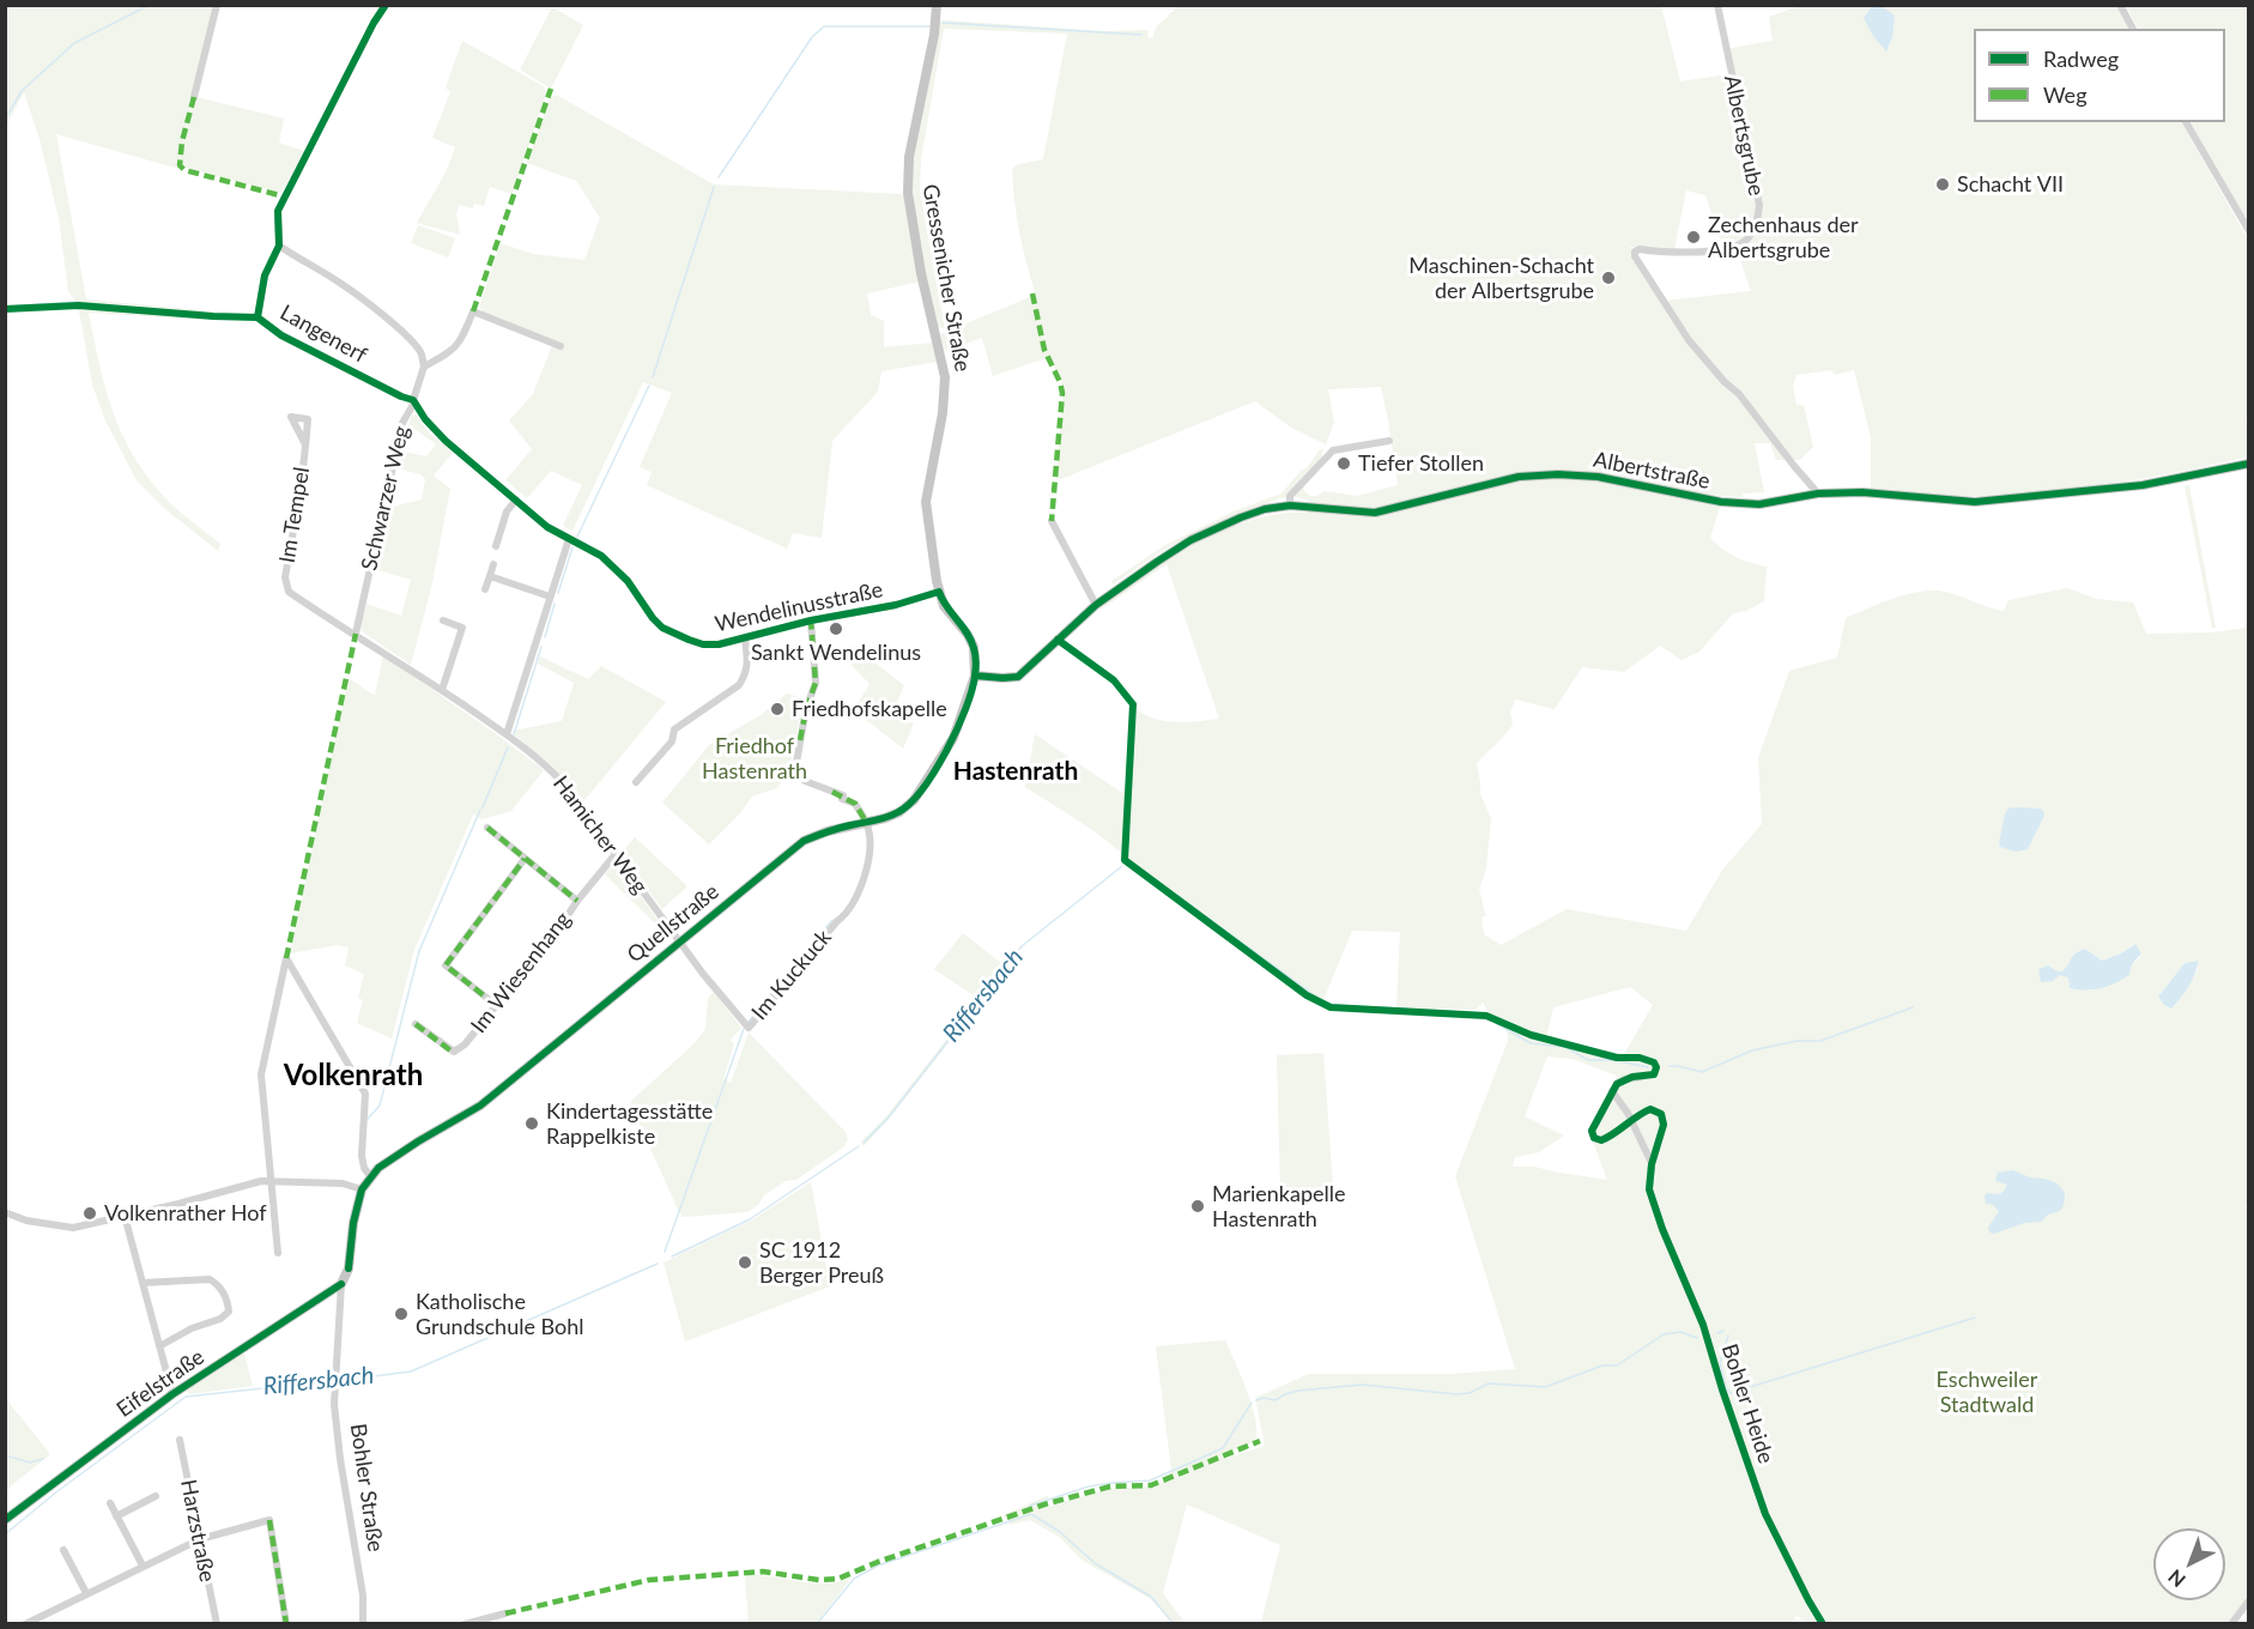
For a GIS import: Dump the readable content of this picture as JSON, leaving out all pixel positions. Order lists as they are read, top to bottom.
{
  "streets": {
    "main road": [
      "Gressenicher Straße",
      "Albertstraße",
      "Quellstraße",
      "Eifelstraße",
      "Bohler Straße"
    ],
    "street": [
      "Albertsgrube",
      "Langenerf",
      "Schwarzer Weg",
      "Im Tempel",
      "Wendelinusstraße",
      "Hamicher Weg",
      "Im Wiesenhang",
      "Im Kuckuck",
      "Bohler Heide",
      "Harzstraße"
    ]
  },
  "crossings": [
    ["Albertsgrube", "Albertstraße"],
    ["Gressenicher Straße", "Albertstraße"],
    ["Gressenicher Straße", "Wendelinusstraße"],
    ["Gressenicher Straße", "Quellstraße"],
    ["Albertstraße", "Quellstraße"],
    ["Schwarzer Weg", "Im Tempel"],
    ["Schwarzer Weg", "Wendelinusstraße"],
    ["Schwarzer Weg", "Hamicher Weg"],
    ["Im Tempel", "Hamicher Weg"],
    ["Hamicher Weg", "Quellstraße"],
    ["Hamicher Weg", "Im Wiesenhang"],
    ["Hamicher Weg", "Im Kuckuck"],
    ["Quellstraße", "Im Kuckuck"],
    ["Quellstraße", "Bohler Straße"],
    ["Eifelstraße", "Bohler Straße"]
  ],
  "districts": ["Hastenrath", "Volkenrath"],
  "water": ["Riffersbach"],
  "parks": ["Friedhof Hastenrath", "Eschweiler Stadtwald"],
  "places": [
    "Schacht VII",
    "Zechenhaus der Albertsgrube",
    "Maschinen-Schacht der Albertsgrube",
    "Tiefer Stollen",
    "Sankt Wendelinus",
    "Friedhofskapelle",
    "Kindertagesstätte Rappelkiste",
    "Marienkapelle Hastenrath",
    "Volkenrather Hof",
    "SC 1912 Berger Preuß",
    "Katholische Grundschule Bohl"
  ],
  "legend": ["Radweg", "Weg"],
  "north": "bottom left"
}
